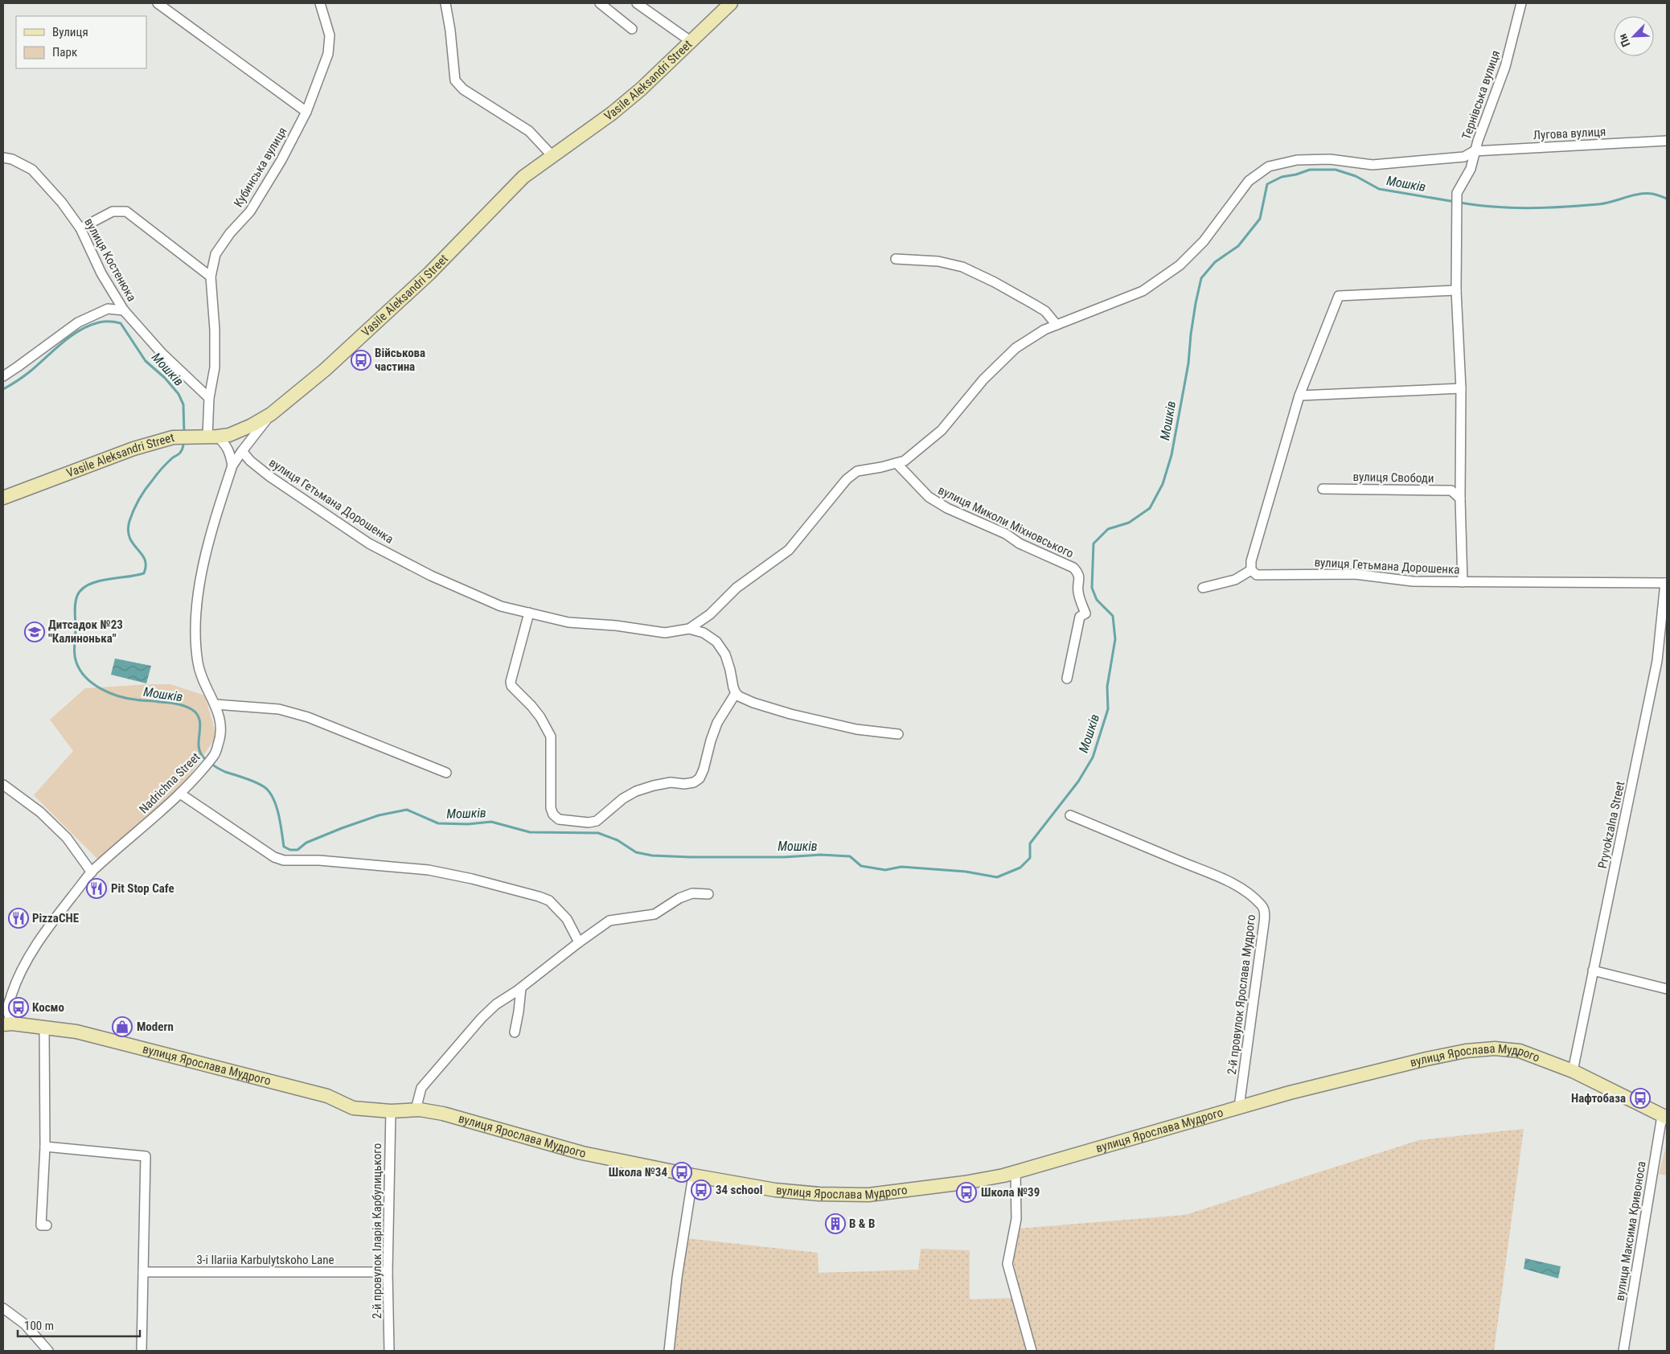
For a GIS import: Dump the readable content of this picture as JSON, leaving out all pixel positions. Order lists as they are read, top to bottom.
{
  "streets": {
    "main road": ["Vasile Aleksandri Street", "вулиця Ярослава Мудрого"],
    "street": [
      "Тернівська вулиця",
      "Лугова вулиця",
      "Кубинська вулиця",
      "вулиця Костенюка",
      "вулиця Свободи",
      "вулиця Гетьмана Дорошенка",
      "вулиця Миколи Міхновського",
      "Nadrichna Street",
      "Pryvokzalna Street",
      "2-й провулок Ярослава Мудрого",
      "2-й провулок Іларія Карбулицького",
      "вулиця Максима Кривоноса",
      "3-i Ilariia Karbulytskoho Lane"
    ]
  },
  "crossings": [
    ["Vasile Aleksandri Street", "Кубинська вулиця"],
    ["Vasile Aleksandri Street", "Nadrichna Street"],
    ["Тернівська вулиця", "Лугова вулиця"],
    ["Тернівська вулиця", "вулиця Гетьмана Дорошенка"],
    ["Лугова вулиця", "вулиця Гетьмана Дорошенка"],
    ["Кубинська вулиця", "вулиця Костенюка"],
    ["вулиця Гетьмана Дорошенка", "вулиця Миколи Міхновського"],
    ["вулиця Гетьмана Дорошенка", "Nadrichna Street"],
    ["вулиця Гетьмана Дорошенка", "Pryvokzalna Street"],
    ["Nadrichna Street", "вулиця Ярослава Мудрого"],
    ["Pryvokzalna Street", "вулиця Ярослава Мудрого"],
    ["2-й провулок Ярослава Мудрого", "вулиця Ярослава Мудрого"],
    ["вулиця Ярослава Мудрого", "2-й провулок Іларія Карбулицького"],
    ["вулиця Ярослава Мудрого", "вулиця Максима Кривоноса"],
    ["2-й провулок Іларія Карбулицького", "3-i Ilariia Karbulytskoho Lane"]
  ],
  "water": ["Мошків"],
  "places": {
    "bus stop": [
      "Військова частина",
      "Космо",
      "Нафтобаза",
      "Школа №34",
      "34 school",
      "Школа №39"
    ],
    "school or university": ["Дитсадок №23 \"Калинонька\""],
    "restaurant": ["Pit Stop Cafe", "PizzaCHE"],
    "shop": ["Modern"],
    "building": ["B & B"]
  },
  "legend": ["Вулиця", "Парк"],
  "scale_bar": "100 m",
  "north": "bottom left"
}
